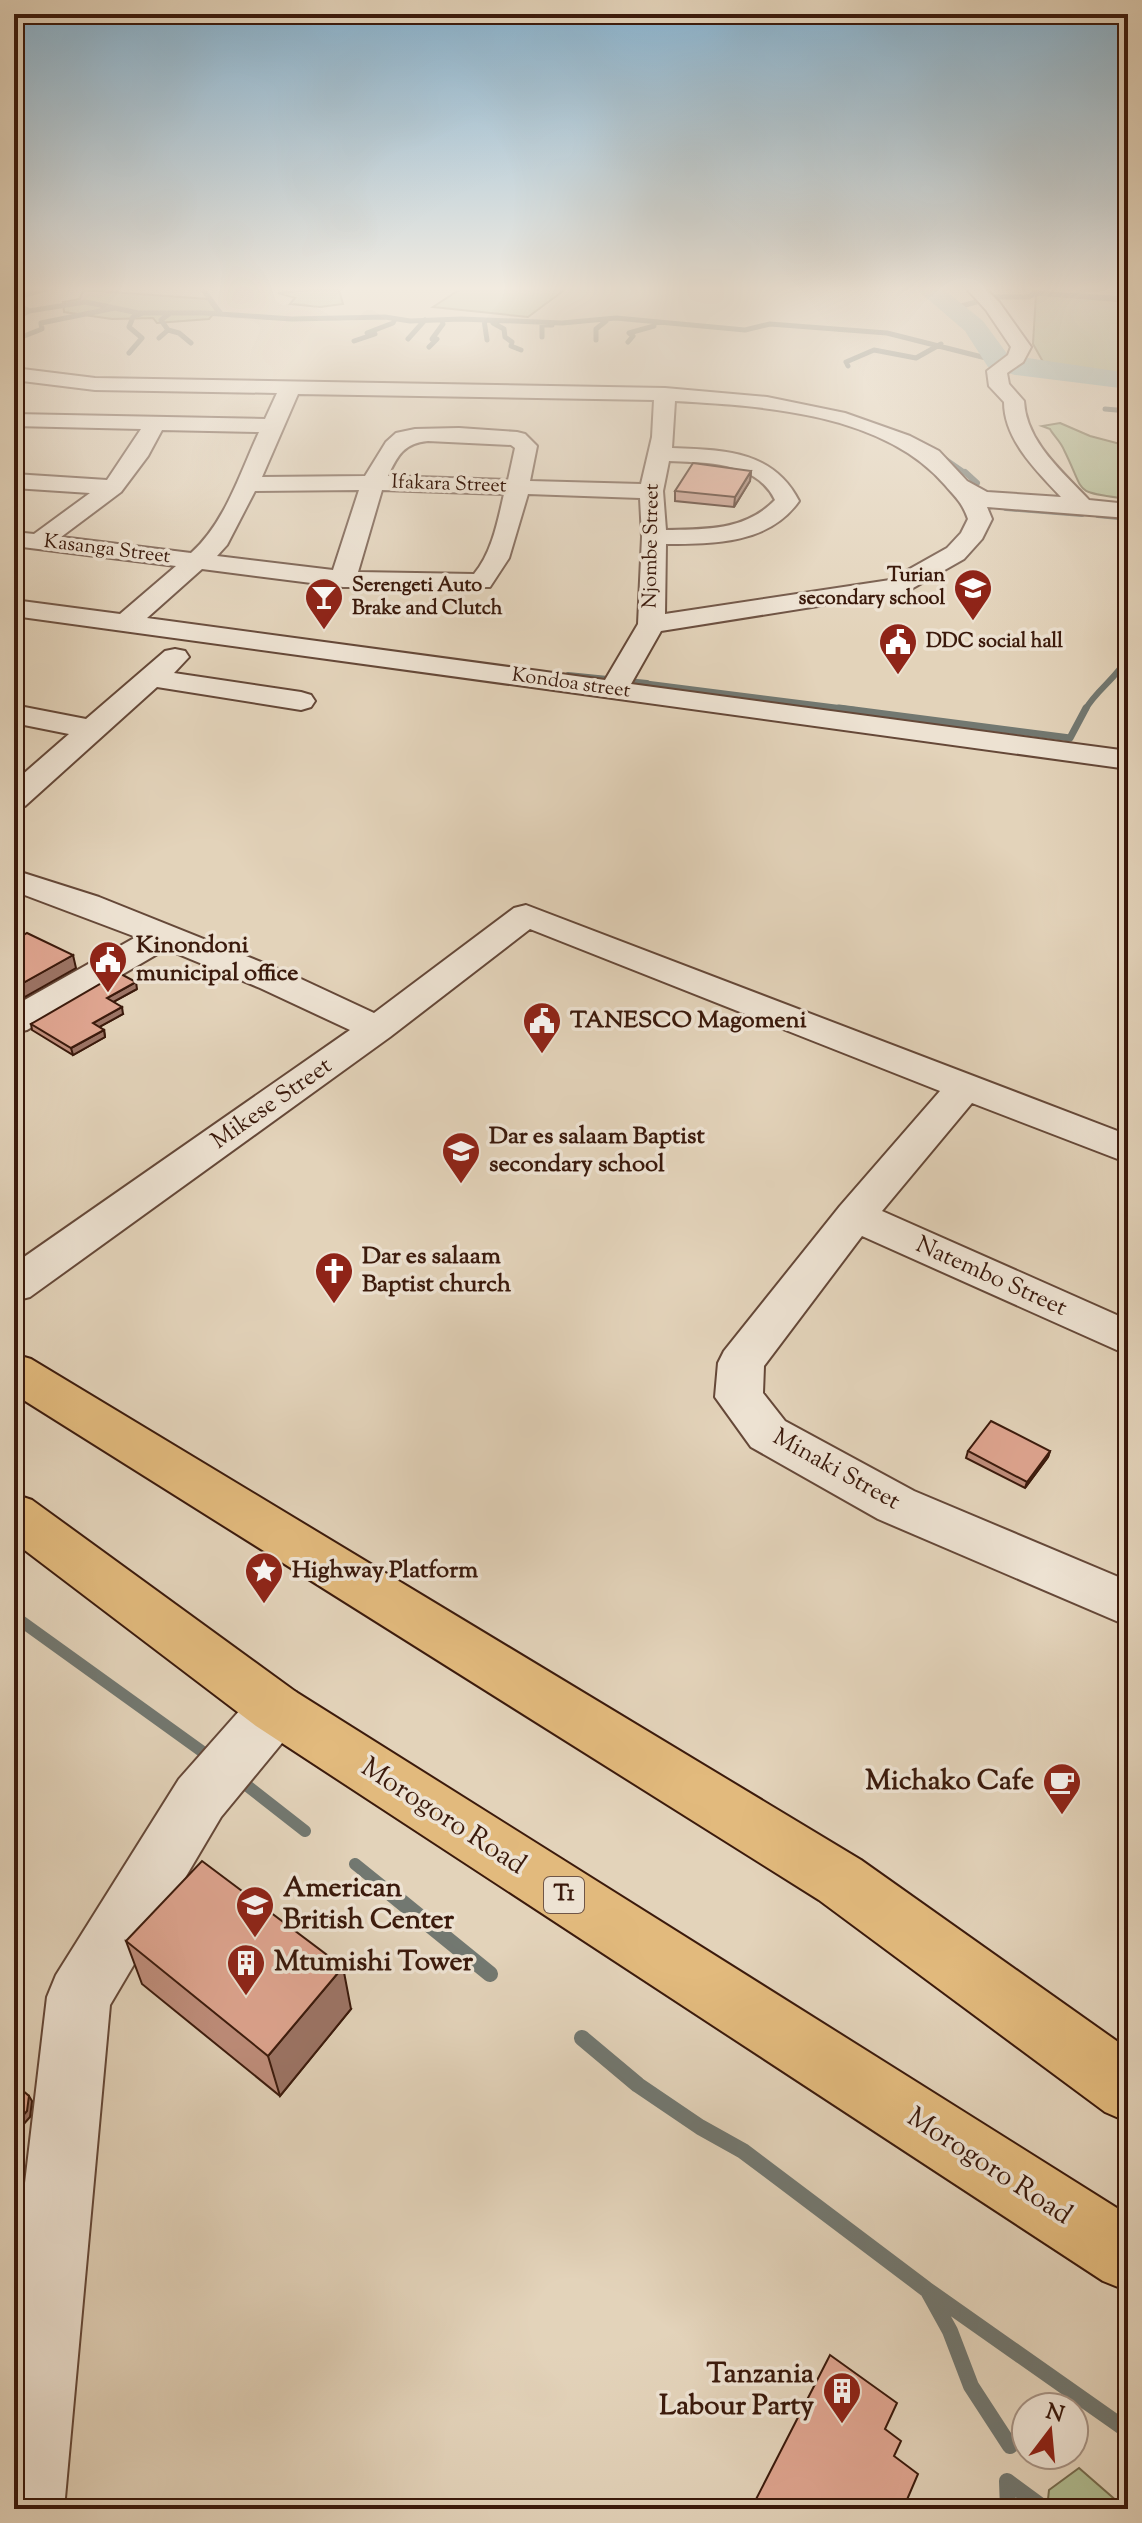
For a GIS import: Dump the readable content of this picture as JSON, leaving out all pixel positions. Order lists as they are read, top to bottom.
{
  "streets": {
    "highway": ["Morogoro Road", "T1"],
    "street": [
      "Ifakara Street",
      "Njombe Street",
      "Kasanga Street",
      "Kondoa street",
      "Mikese Street",
      "Natembo Street",
      "Minaki Street"
    ]
  },
  "crossings": [
    ["Ifakara Street", "Njombe Street"],
    ["Ifakara Street", "Kasanga Street"],
    ["Njombe Street", "Kondoa street"],
    ["Mikese Street", "Minaki Street"],
    ["Natembo Street", "Minaki Street"]
  ],
  "places": {
    "school or university": ["Turian secondary school", "Dar es salaam Baptist secondary school", "American British Center"],
    "bar": ["Serengeti Auto Brake and Clutch"],
    "public building": ["DDC social hall", "Kinondoni municipal office", "TANESCO Magomeni"],
    "church": ["Dar es salaam Baptist church"],
    "place": ["Highway Platform"],
    "cafe": ["Michako Cafe"],
    "building": ["Mtumishi Tower", "Tanzania Labour Party"]
  },
  "north": "top"
}
